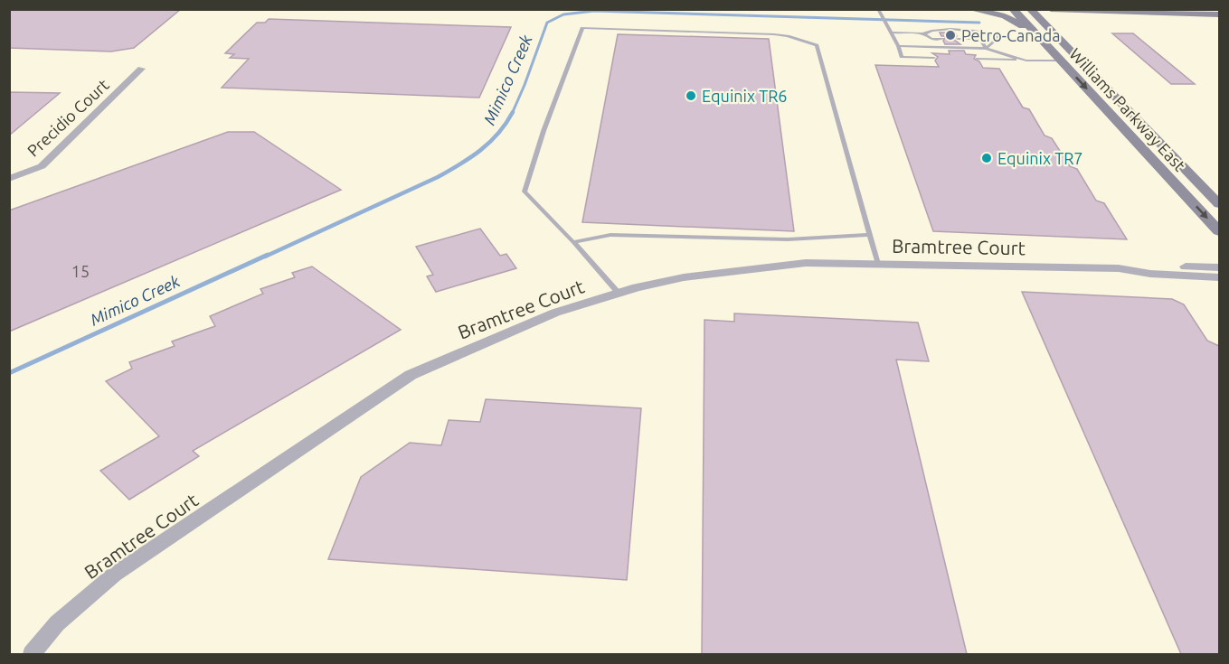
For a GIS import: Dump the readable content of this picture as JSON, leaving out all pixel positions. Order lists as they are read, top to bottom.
{
  "streets": {
    "main road": ["Williams Parkway East"],
    "street": ["Precidio Court", "Bramtree Court"]
  },
  "water": ["Mimico Creek"],
  "places": ["Petro-Canada", "Equinix TR6", "Equinix TR7"],
  "house_numbers": ["15"]
}
